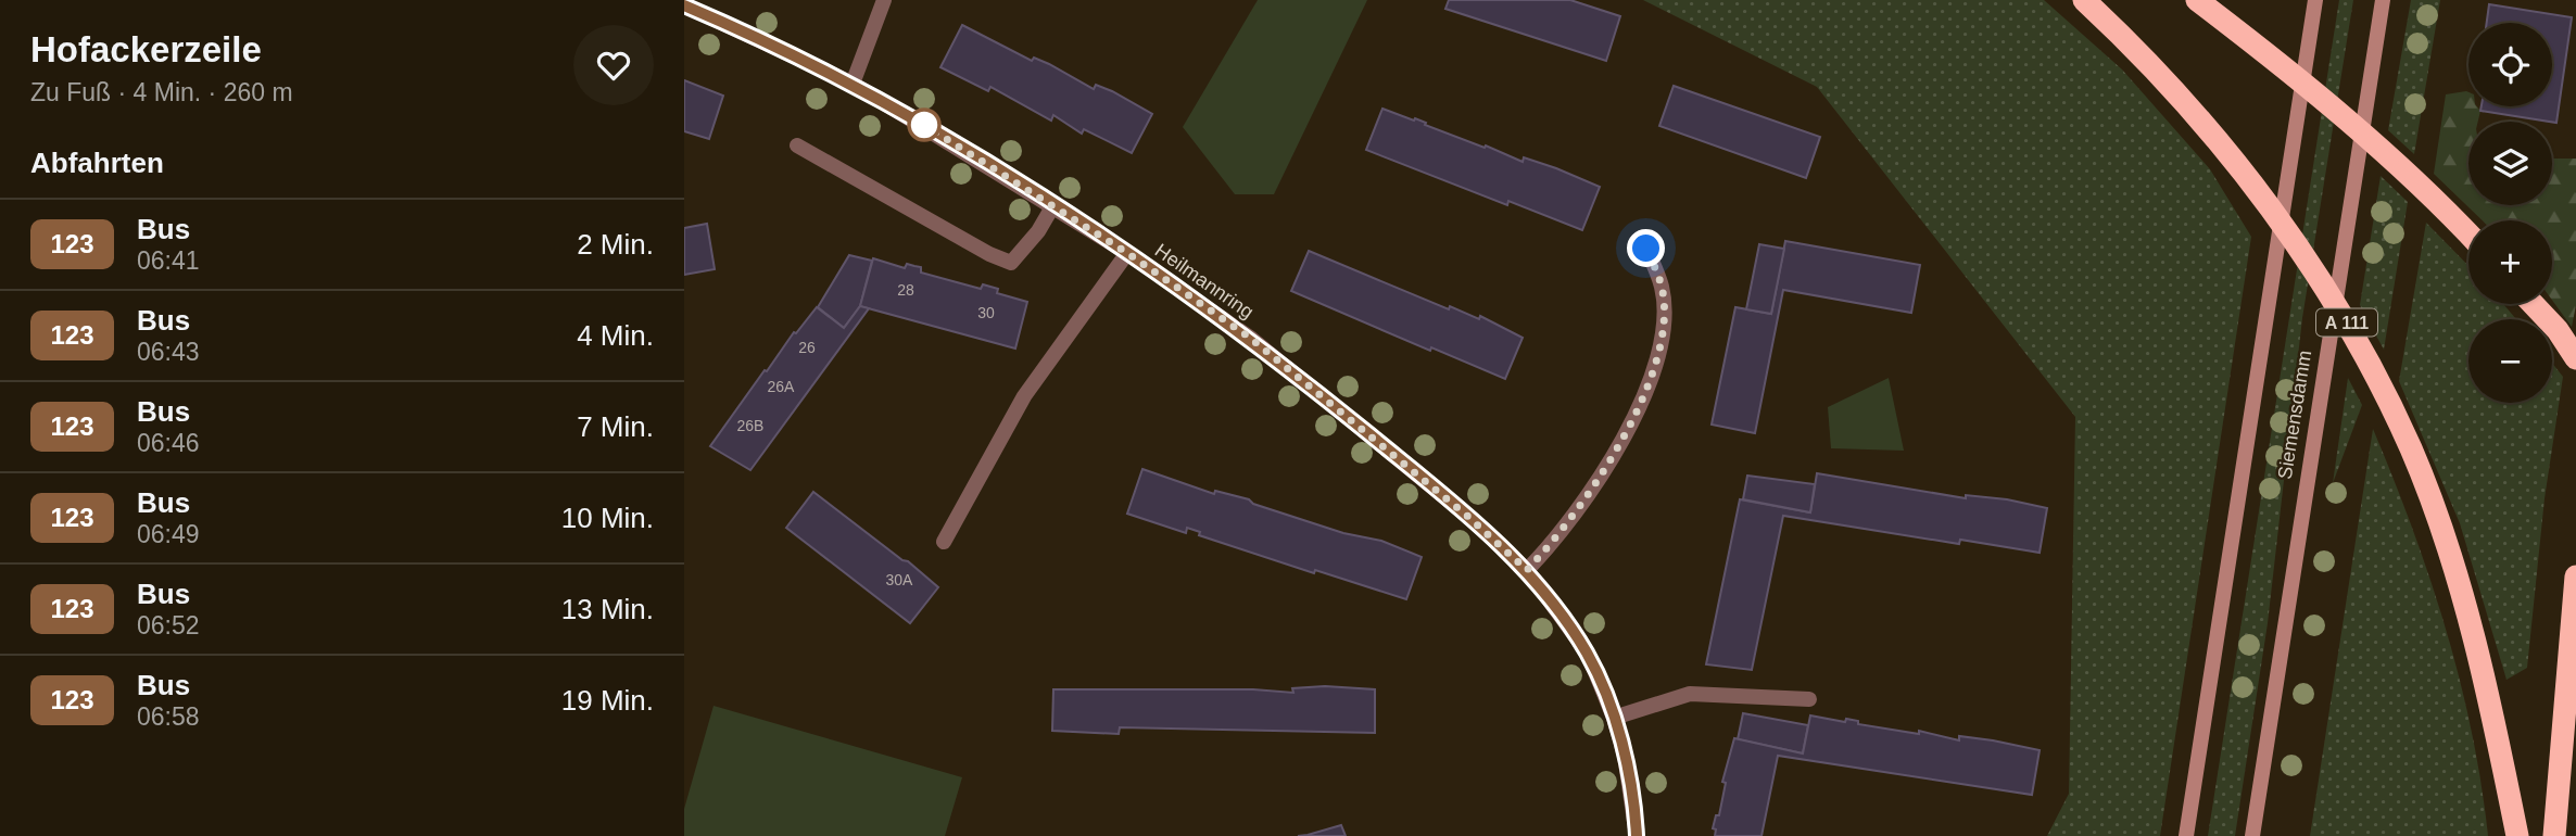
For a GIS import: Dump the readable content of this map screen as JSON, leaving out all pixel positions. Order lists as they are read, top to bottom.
{
  "streets": {
    "highway": ["A 111"],
    "main road": ["Siemensdamm"],
    "street": ["Heilmannring"]
  },
  "lines": ["bus line 123"],
  "house_numbers": [
    "28",
    "30",
    "26",
    "26A",
    "26B",
    "30A"
  ],
  "page": {
    "heading": [
      ["Hofackerzeile", "Zu Fuß · 4 Min. · 260 m"],
      "Abfahrten"
    ],
    "map_buttons": ["+", "−"],
    "list": [
      {
        "mark": "123",
        "name": "Bus",
        "note": "06:41",
        "value": "2 Min."
      },
      {
        "mark": "123",
        "name": "Bus",
        "note": "06:43",
        "value": "4 Min."
      },
      {
        "mark": "123",
        "name": "Bus",
        "note": "06:46",
        "value": "7 Min."
      },
      {
        "mark": "123",
        "name": "Bus",
        "note": "06:49",
        "value": "10 Min."
      },
      {
        "mark": "123",
        "name": "Bus",
        "note": "06:52",
        "value": "13 Min."
      },
      {
        "mark": "123",
        "name": "Bus",
        "note": "06:58",
        "value": "19 Min."
      }
    ]
  }
}
